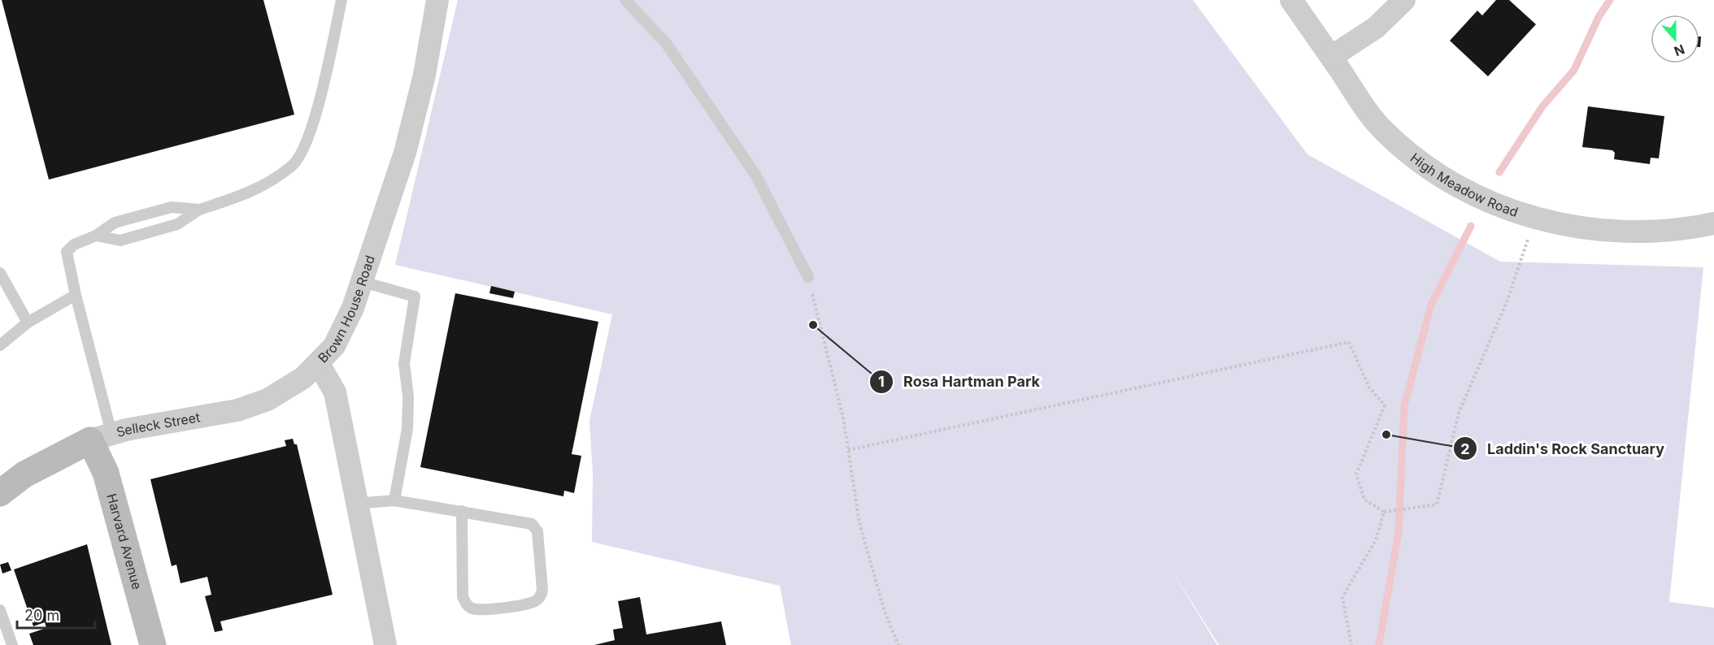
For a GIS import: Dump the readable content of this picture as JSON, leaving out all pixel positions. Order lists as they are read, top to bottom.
{
  "streets": {
    "street": [
      "High Meadow Road",
      "Brown House Road",
      "Selleck Street",
      "Harvard Avenue"
    ]
  },
  "crossings": [
    ["Brown House Road", "Selleck Street"],
    ["Selleck Street", "Harvard Avenue"]
  ],
  "places": ["Rosa Hartman Park", "Laddin's Rock Sanctuary"],
  "scale_bar": "20 m",
  "north": "bottom"
}
